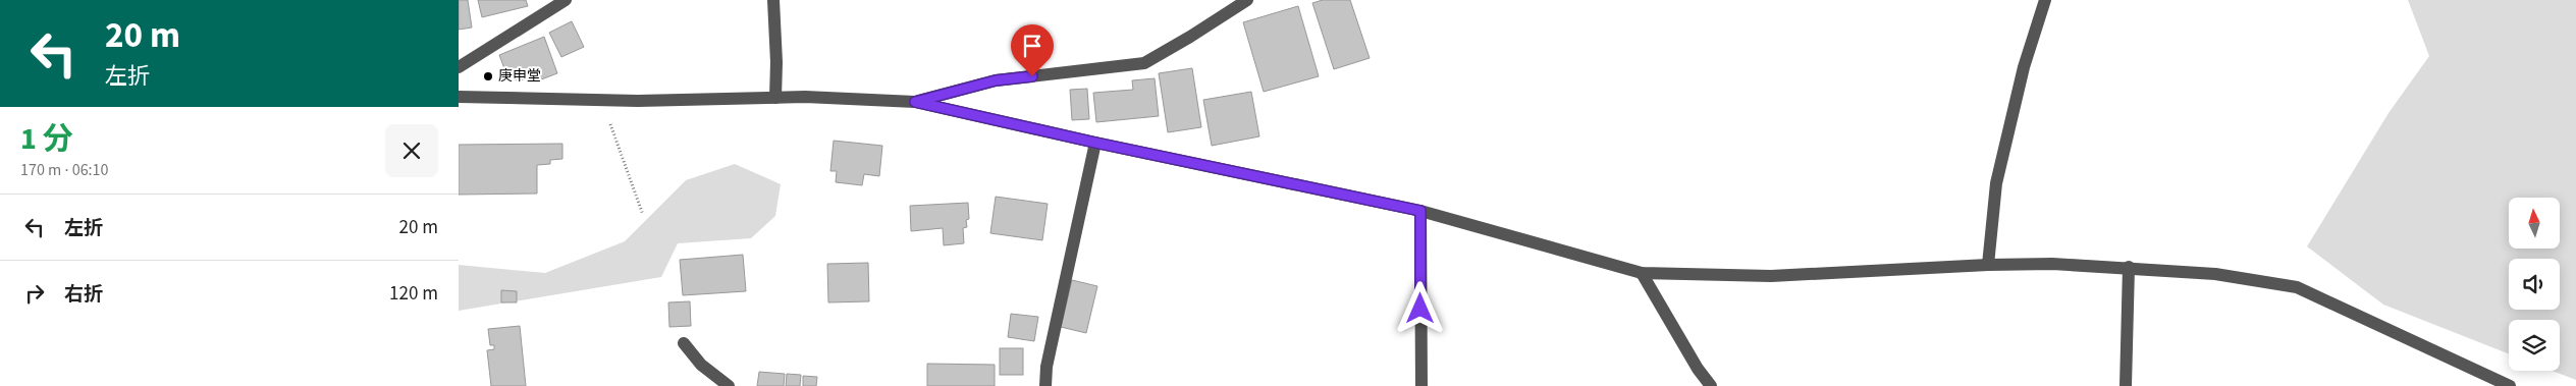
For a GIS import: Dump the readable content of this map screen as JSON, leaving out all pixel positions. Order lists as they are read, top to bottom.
{
  "places": ["庚申堂"],
  "north": "top",
  "page": {
    "turn": ["20 m", "左折"],
    "heading": ["1 分", "170 m · 06:10"],
    "list": [
      {
        "name": "左折",
        "value": "20 m"
      },
      {
        "name": "右折",
        "value": "120 m"
      }
    ]
  }
}
